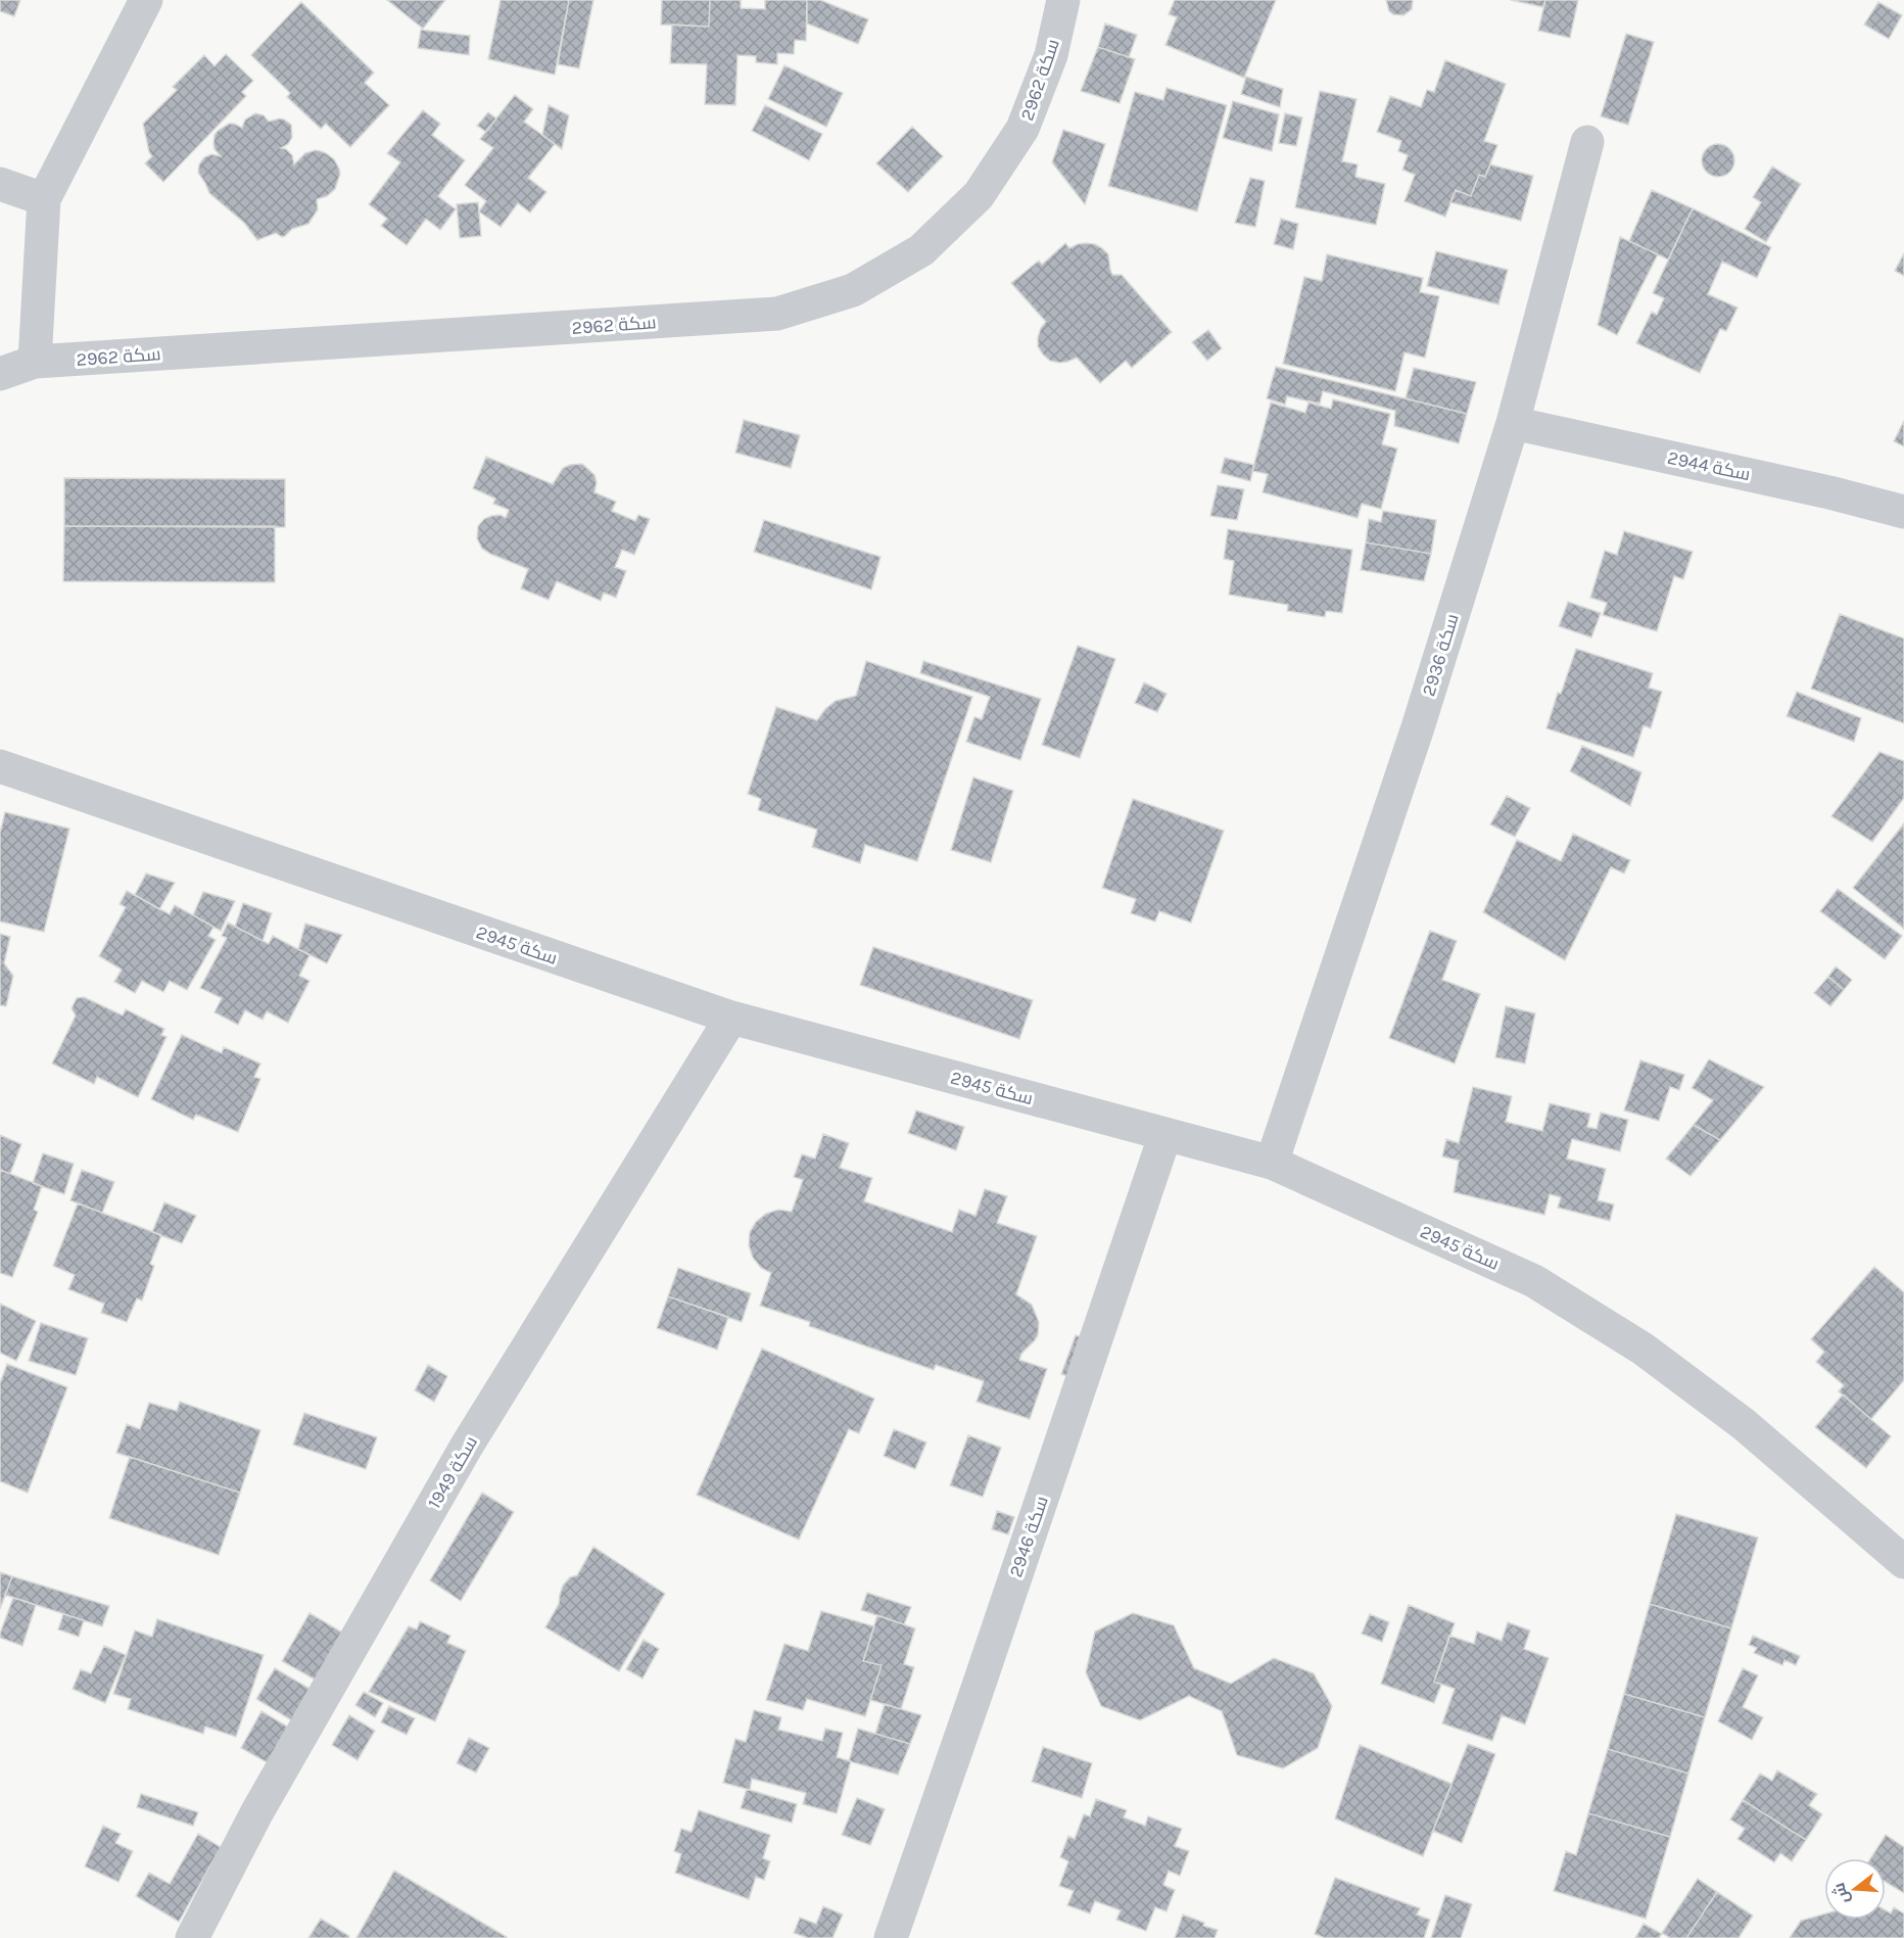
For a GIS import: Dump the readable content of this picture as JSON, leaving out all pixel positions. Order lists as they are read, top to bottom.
{
  "streets": {
    "street": [
      "سكة 2962",
      "سكة 2944",
      "سكة 2936",
      "سكة 2945",
      "سكة 1949",
      "سكة 2946"
    ]
  },
  "crossings": [
    ["سكة 2944", "سكة 2936"],
    ["سكة 2936", "سكة 2945"],
    ["سكة 2945", "سكة 1949"],
    ["سكة 2945", "سكة 2946"]
  ],
  "north": "left"
}
